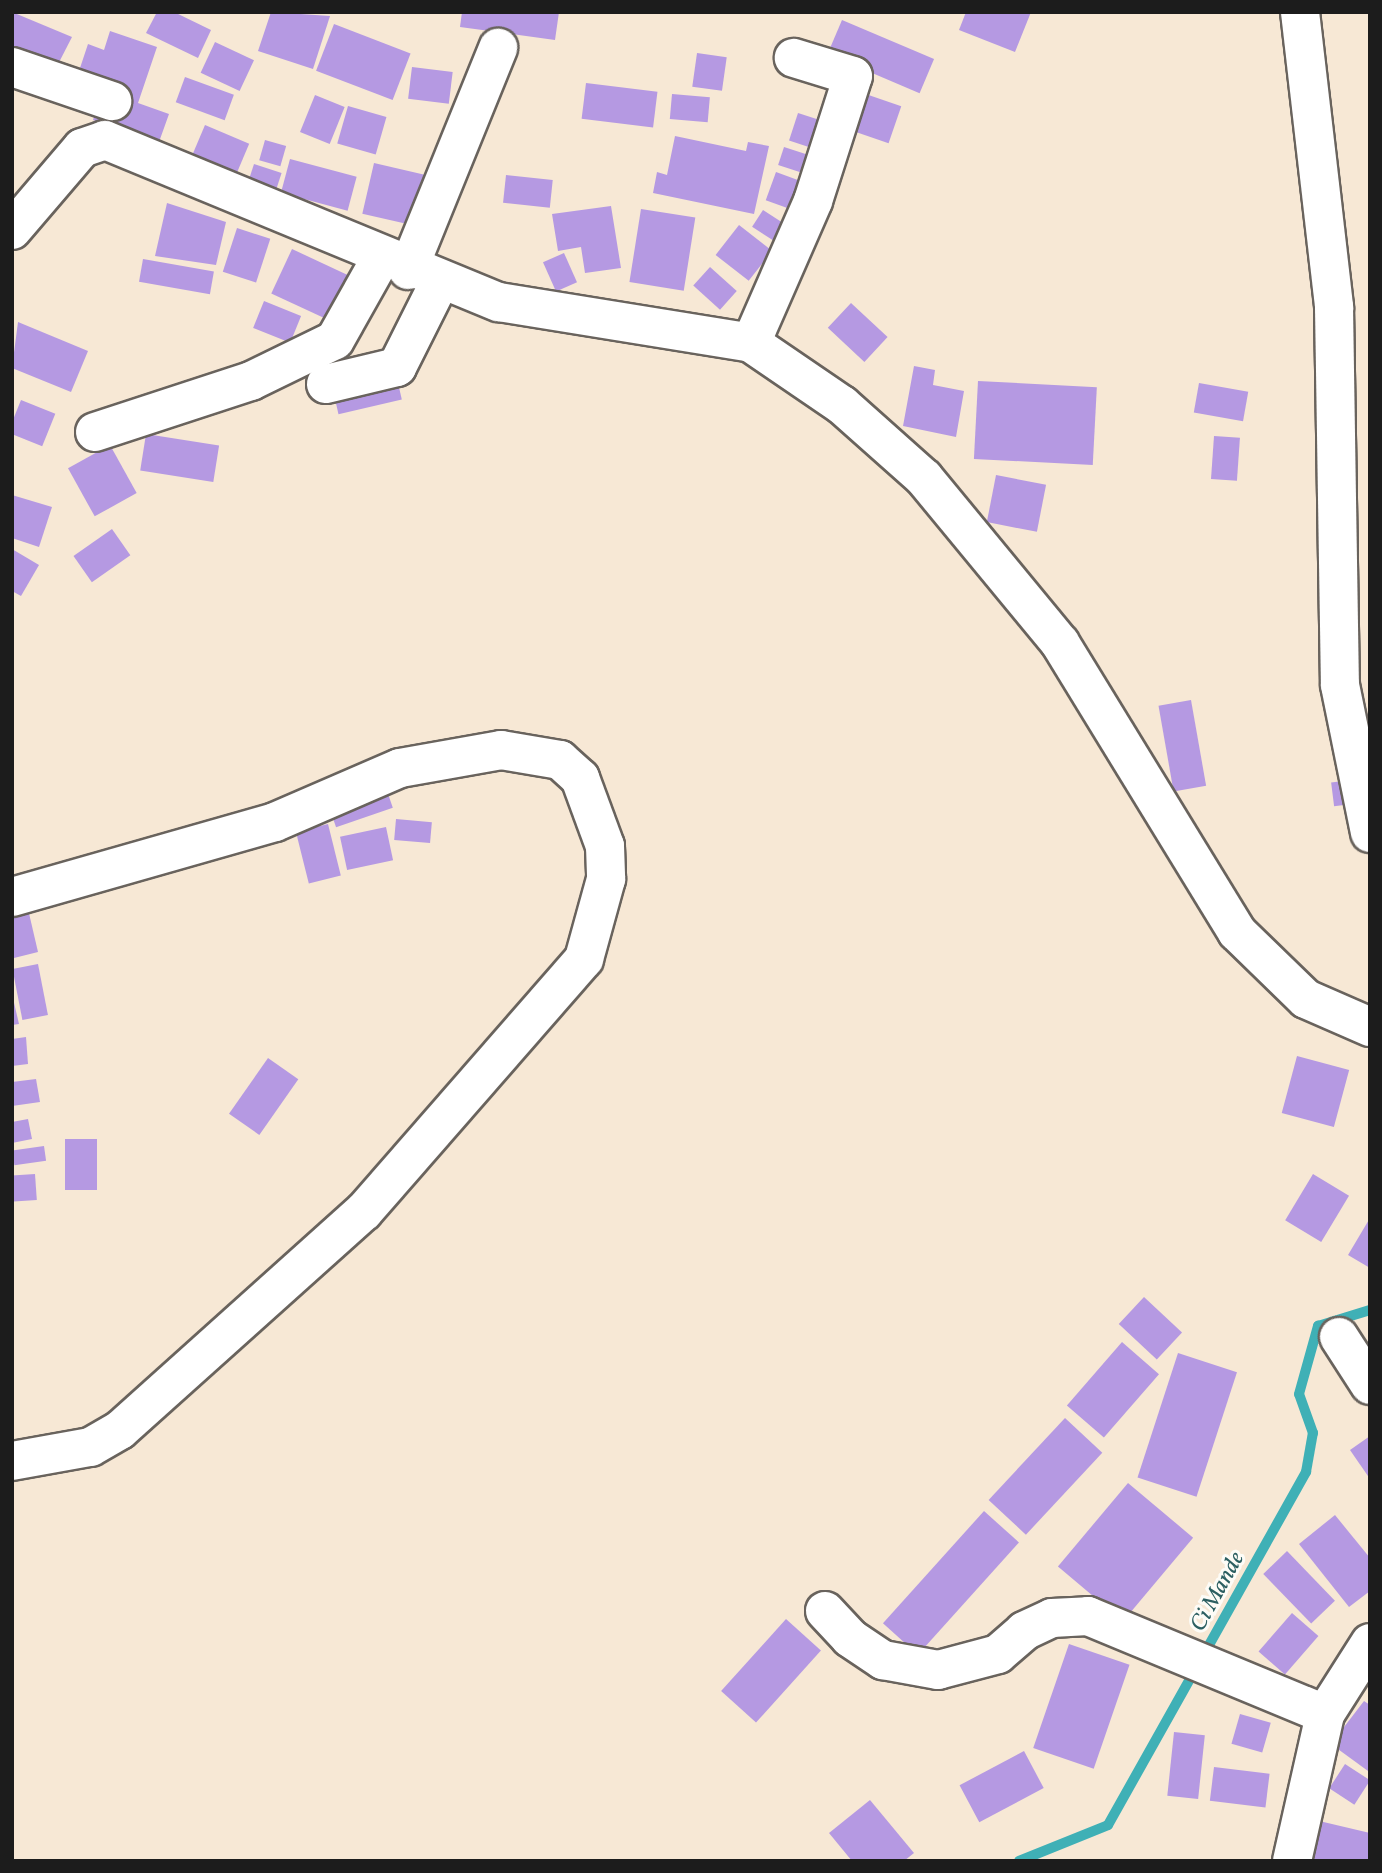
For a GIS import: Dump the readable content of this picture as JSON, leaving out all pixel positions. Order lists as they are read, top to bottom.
{
  "water": ["Ci Mande"]
}
